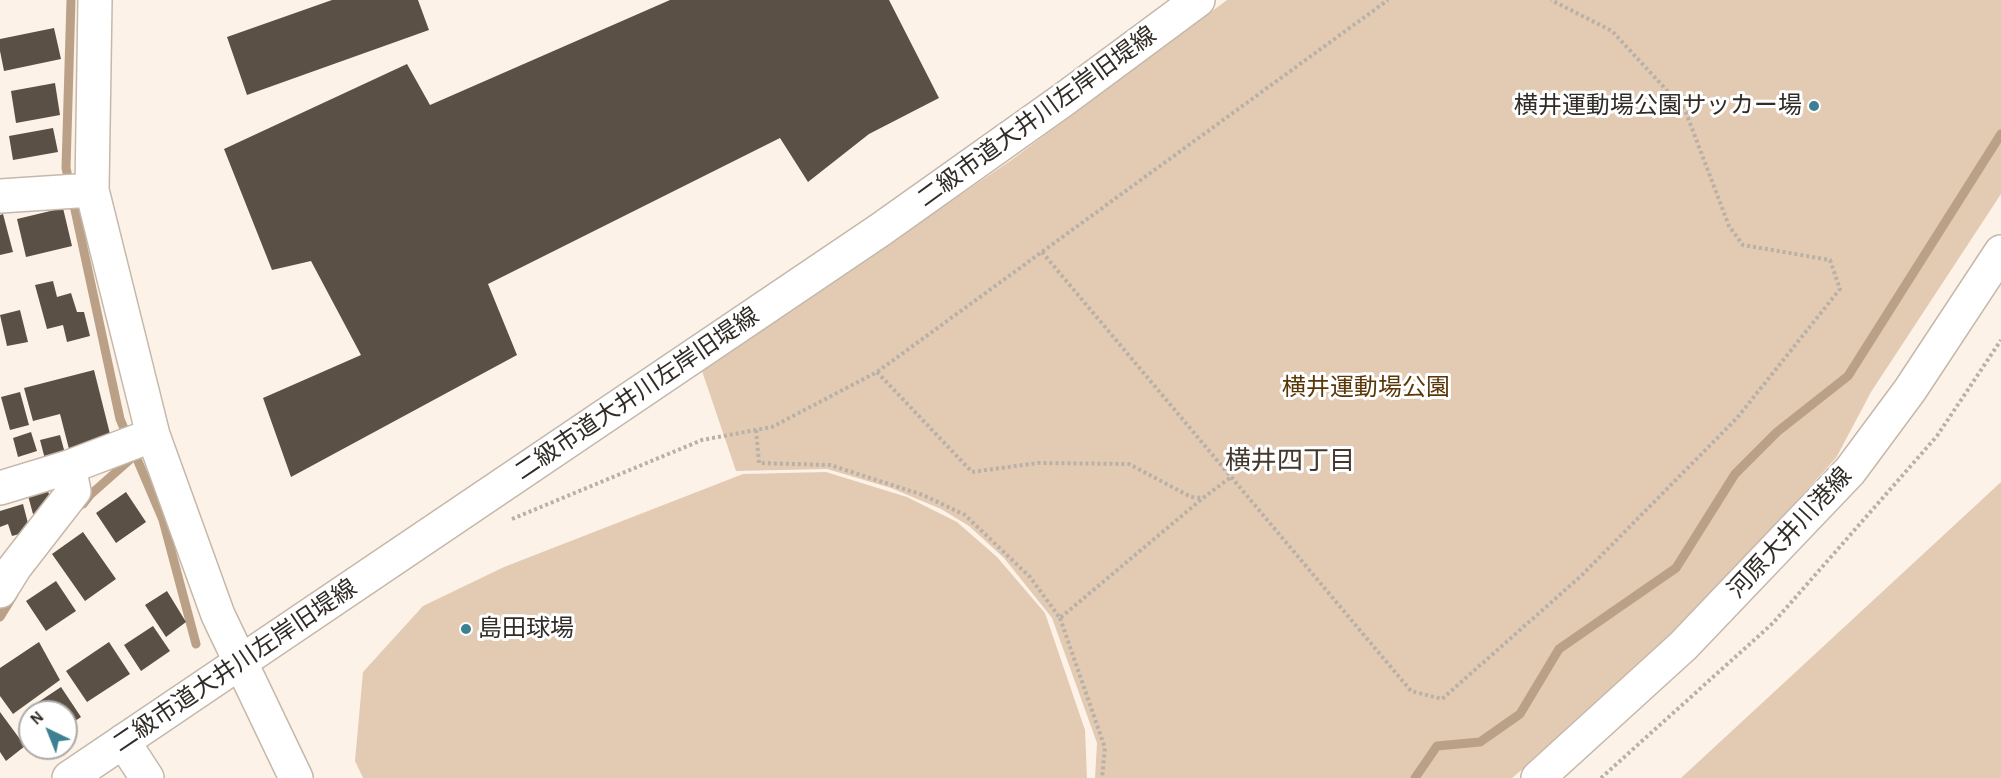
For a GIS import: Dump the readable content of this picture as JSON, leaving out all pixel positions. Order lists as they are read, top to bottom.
{
  "streets": {
    "street": ["二級市道大井川左岸旧堤線", "河原大井川港線"]
  },
  "districts": ["横井四丁目"],
  "parks": ["横井運動場公園"],
  "places": ["横井運動場公園サッカー場", "島田球場"],
  "north": "top left"
}
